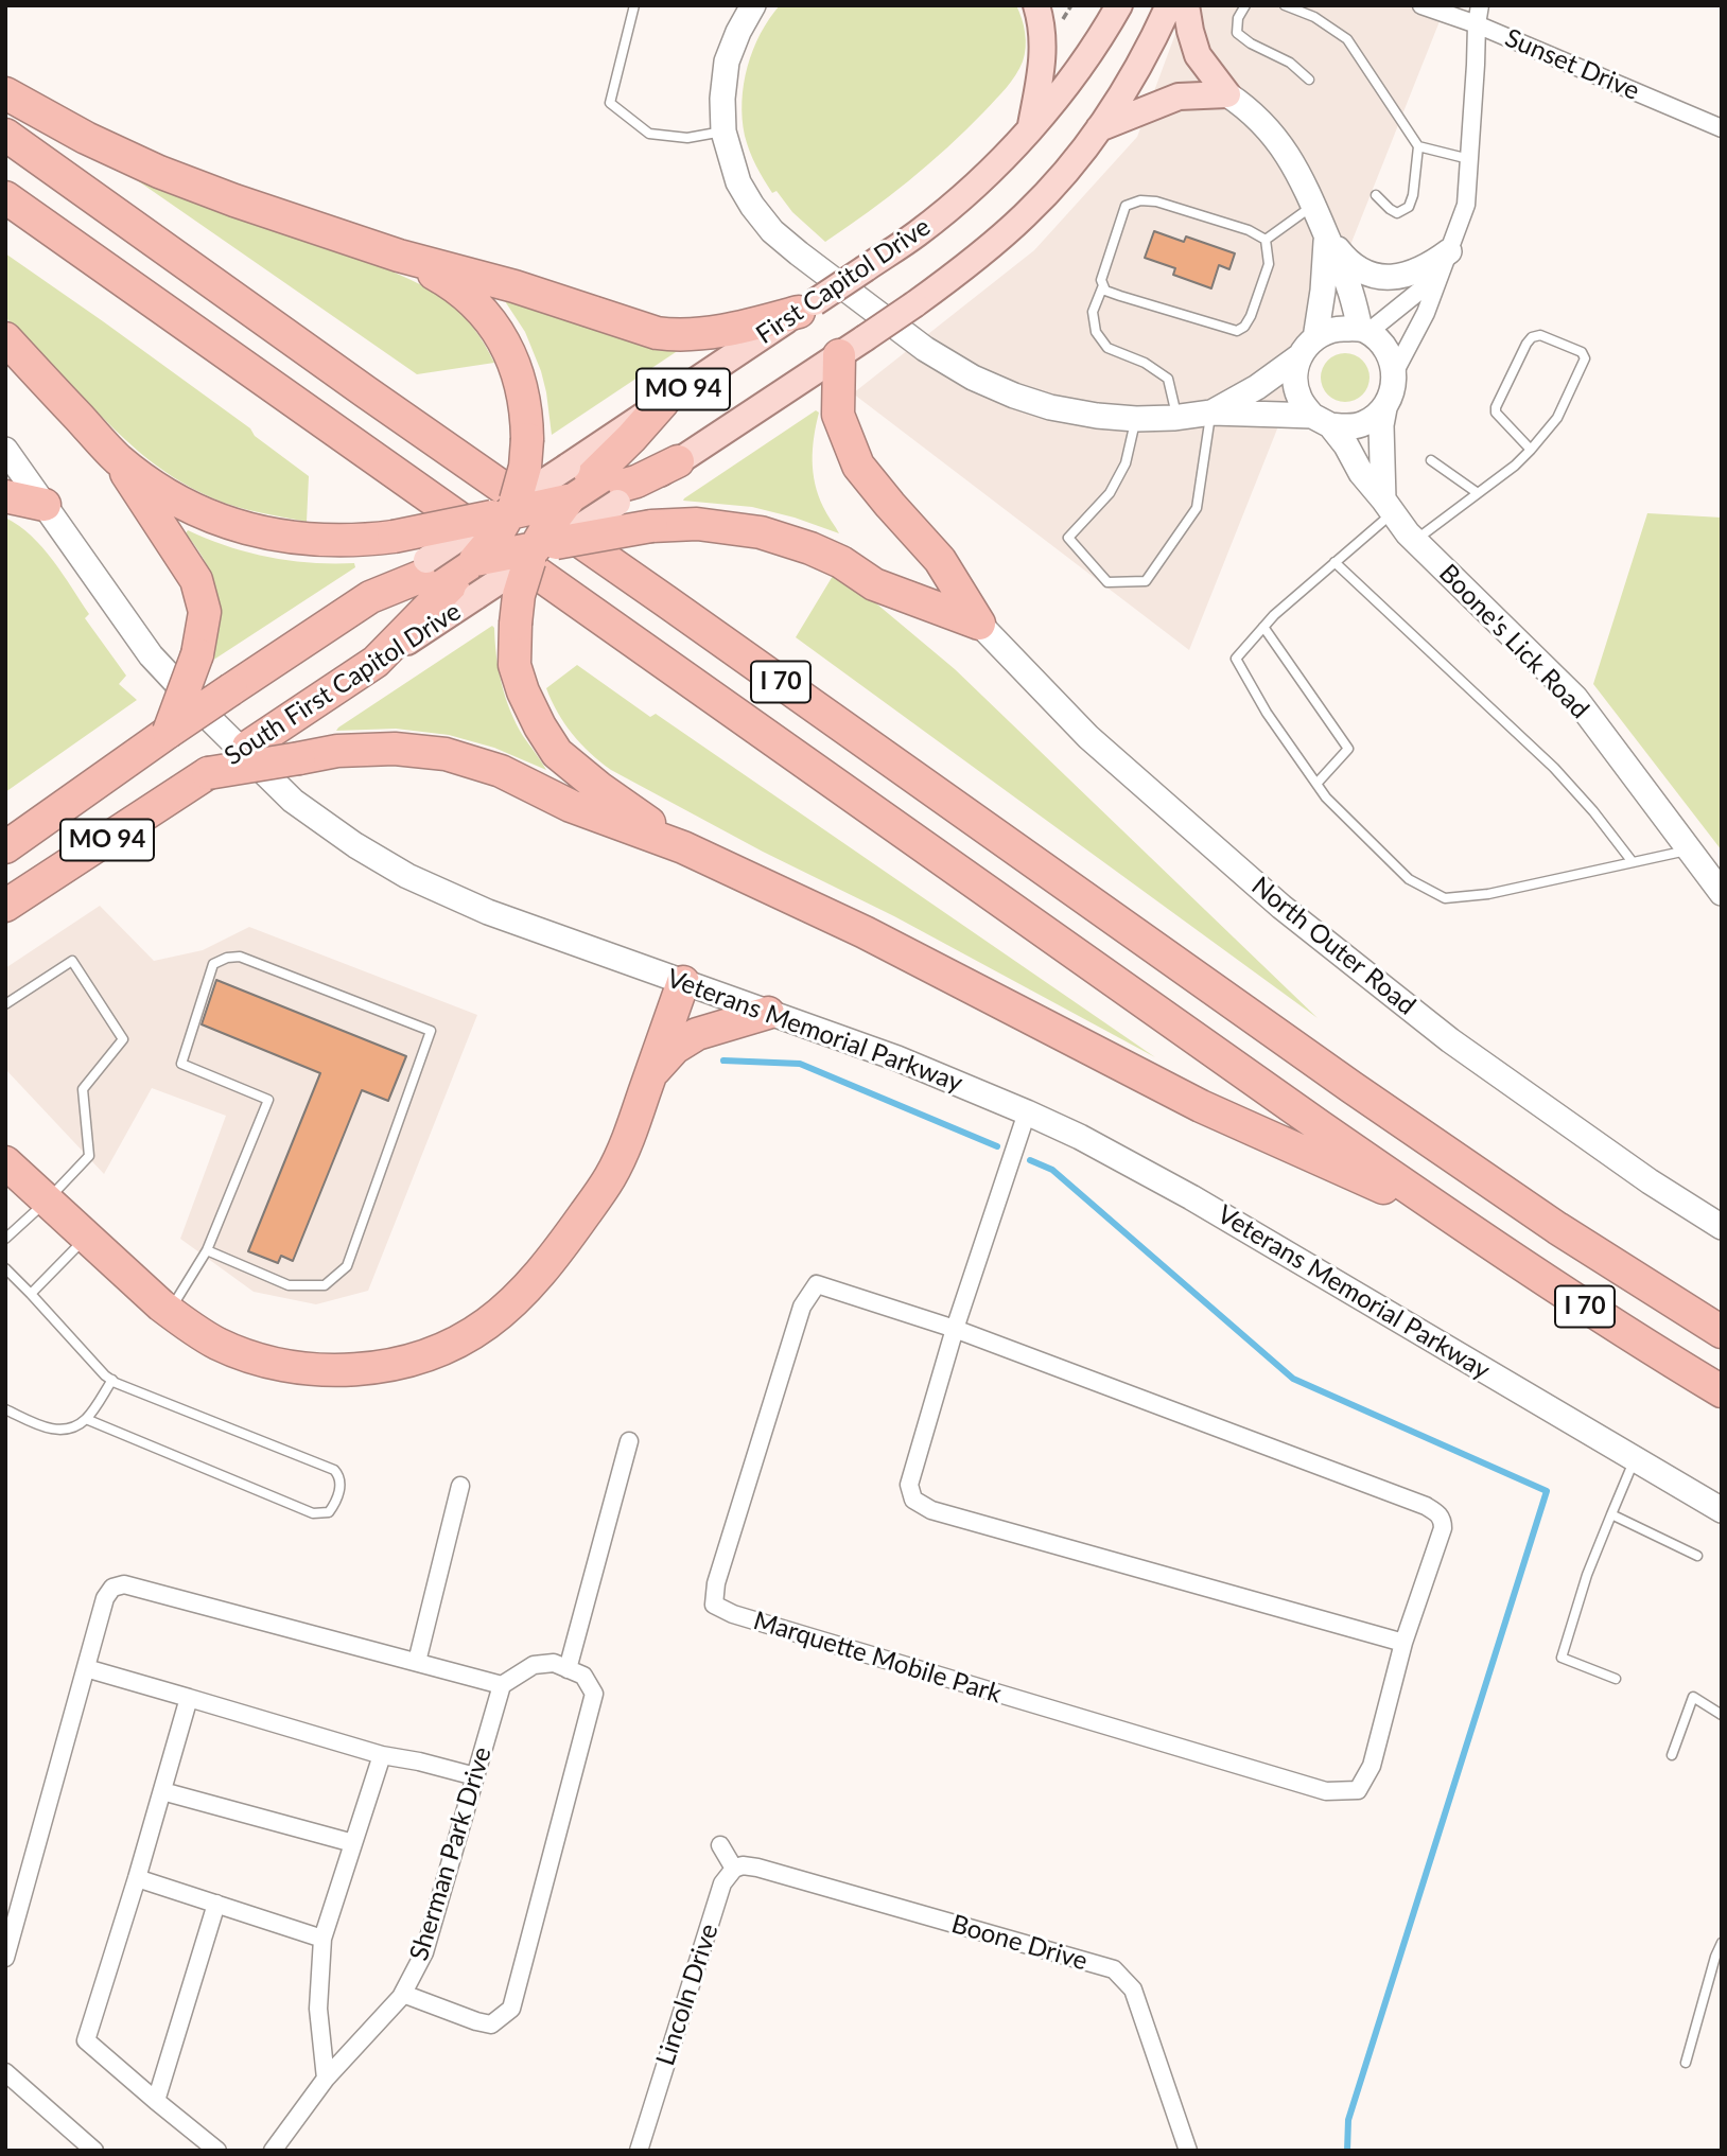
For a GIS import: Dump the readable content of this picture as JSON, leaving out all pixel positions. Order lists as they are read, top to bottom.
{
  "streets": {
    "highway": ["MO 94", "I 70", "South First Capitol Drive"],
    "main road": ["First Capitol Drive"],
    "street": [
      "Sunset Drive",
      "Boone's Lick Road",
      "North Outer Road",
      "Veterans Memorial Parkway",
      "Marquette Mobile Park",
      "Sherman Park Drive",
      "Boone Drive",
      "Lincoln Drive"
    ]
  },
  "crossings": [
    ["MO 94", "South First Capitol Drive"],
    ["Boone Drive", "Lincoln Drive"]
  ]
}
